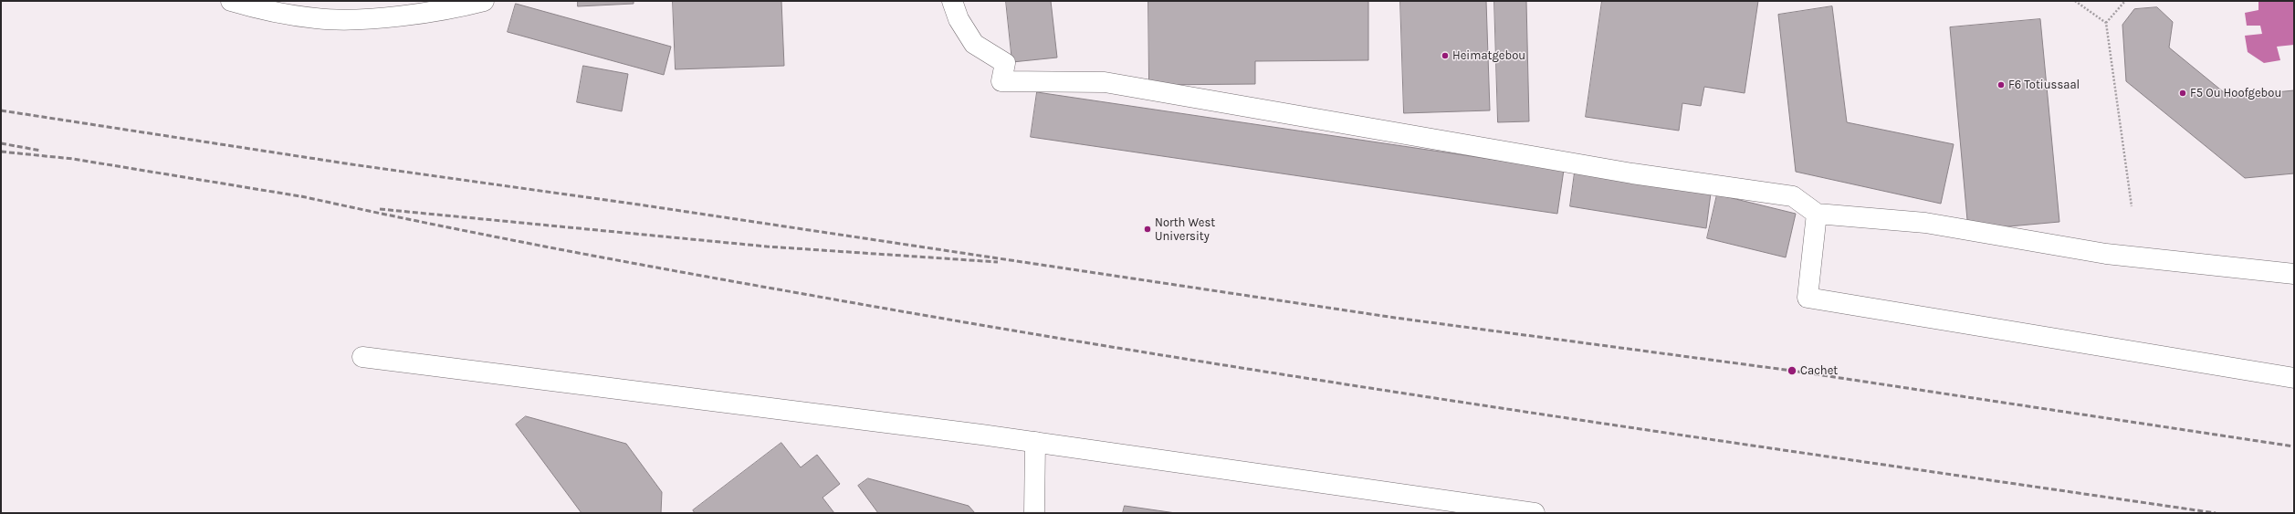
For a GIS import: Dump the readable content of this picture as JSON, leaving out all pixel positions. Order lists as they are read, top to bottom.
{
  "places": [
    "Heimatgebou",
    "F6 Totiussaal",
    "F5 Ou Hoofgebou",
    "North West University",
    "Cachet"
  ]
}
